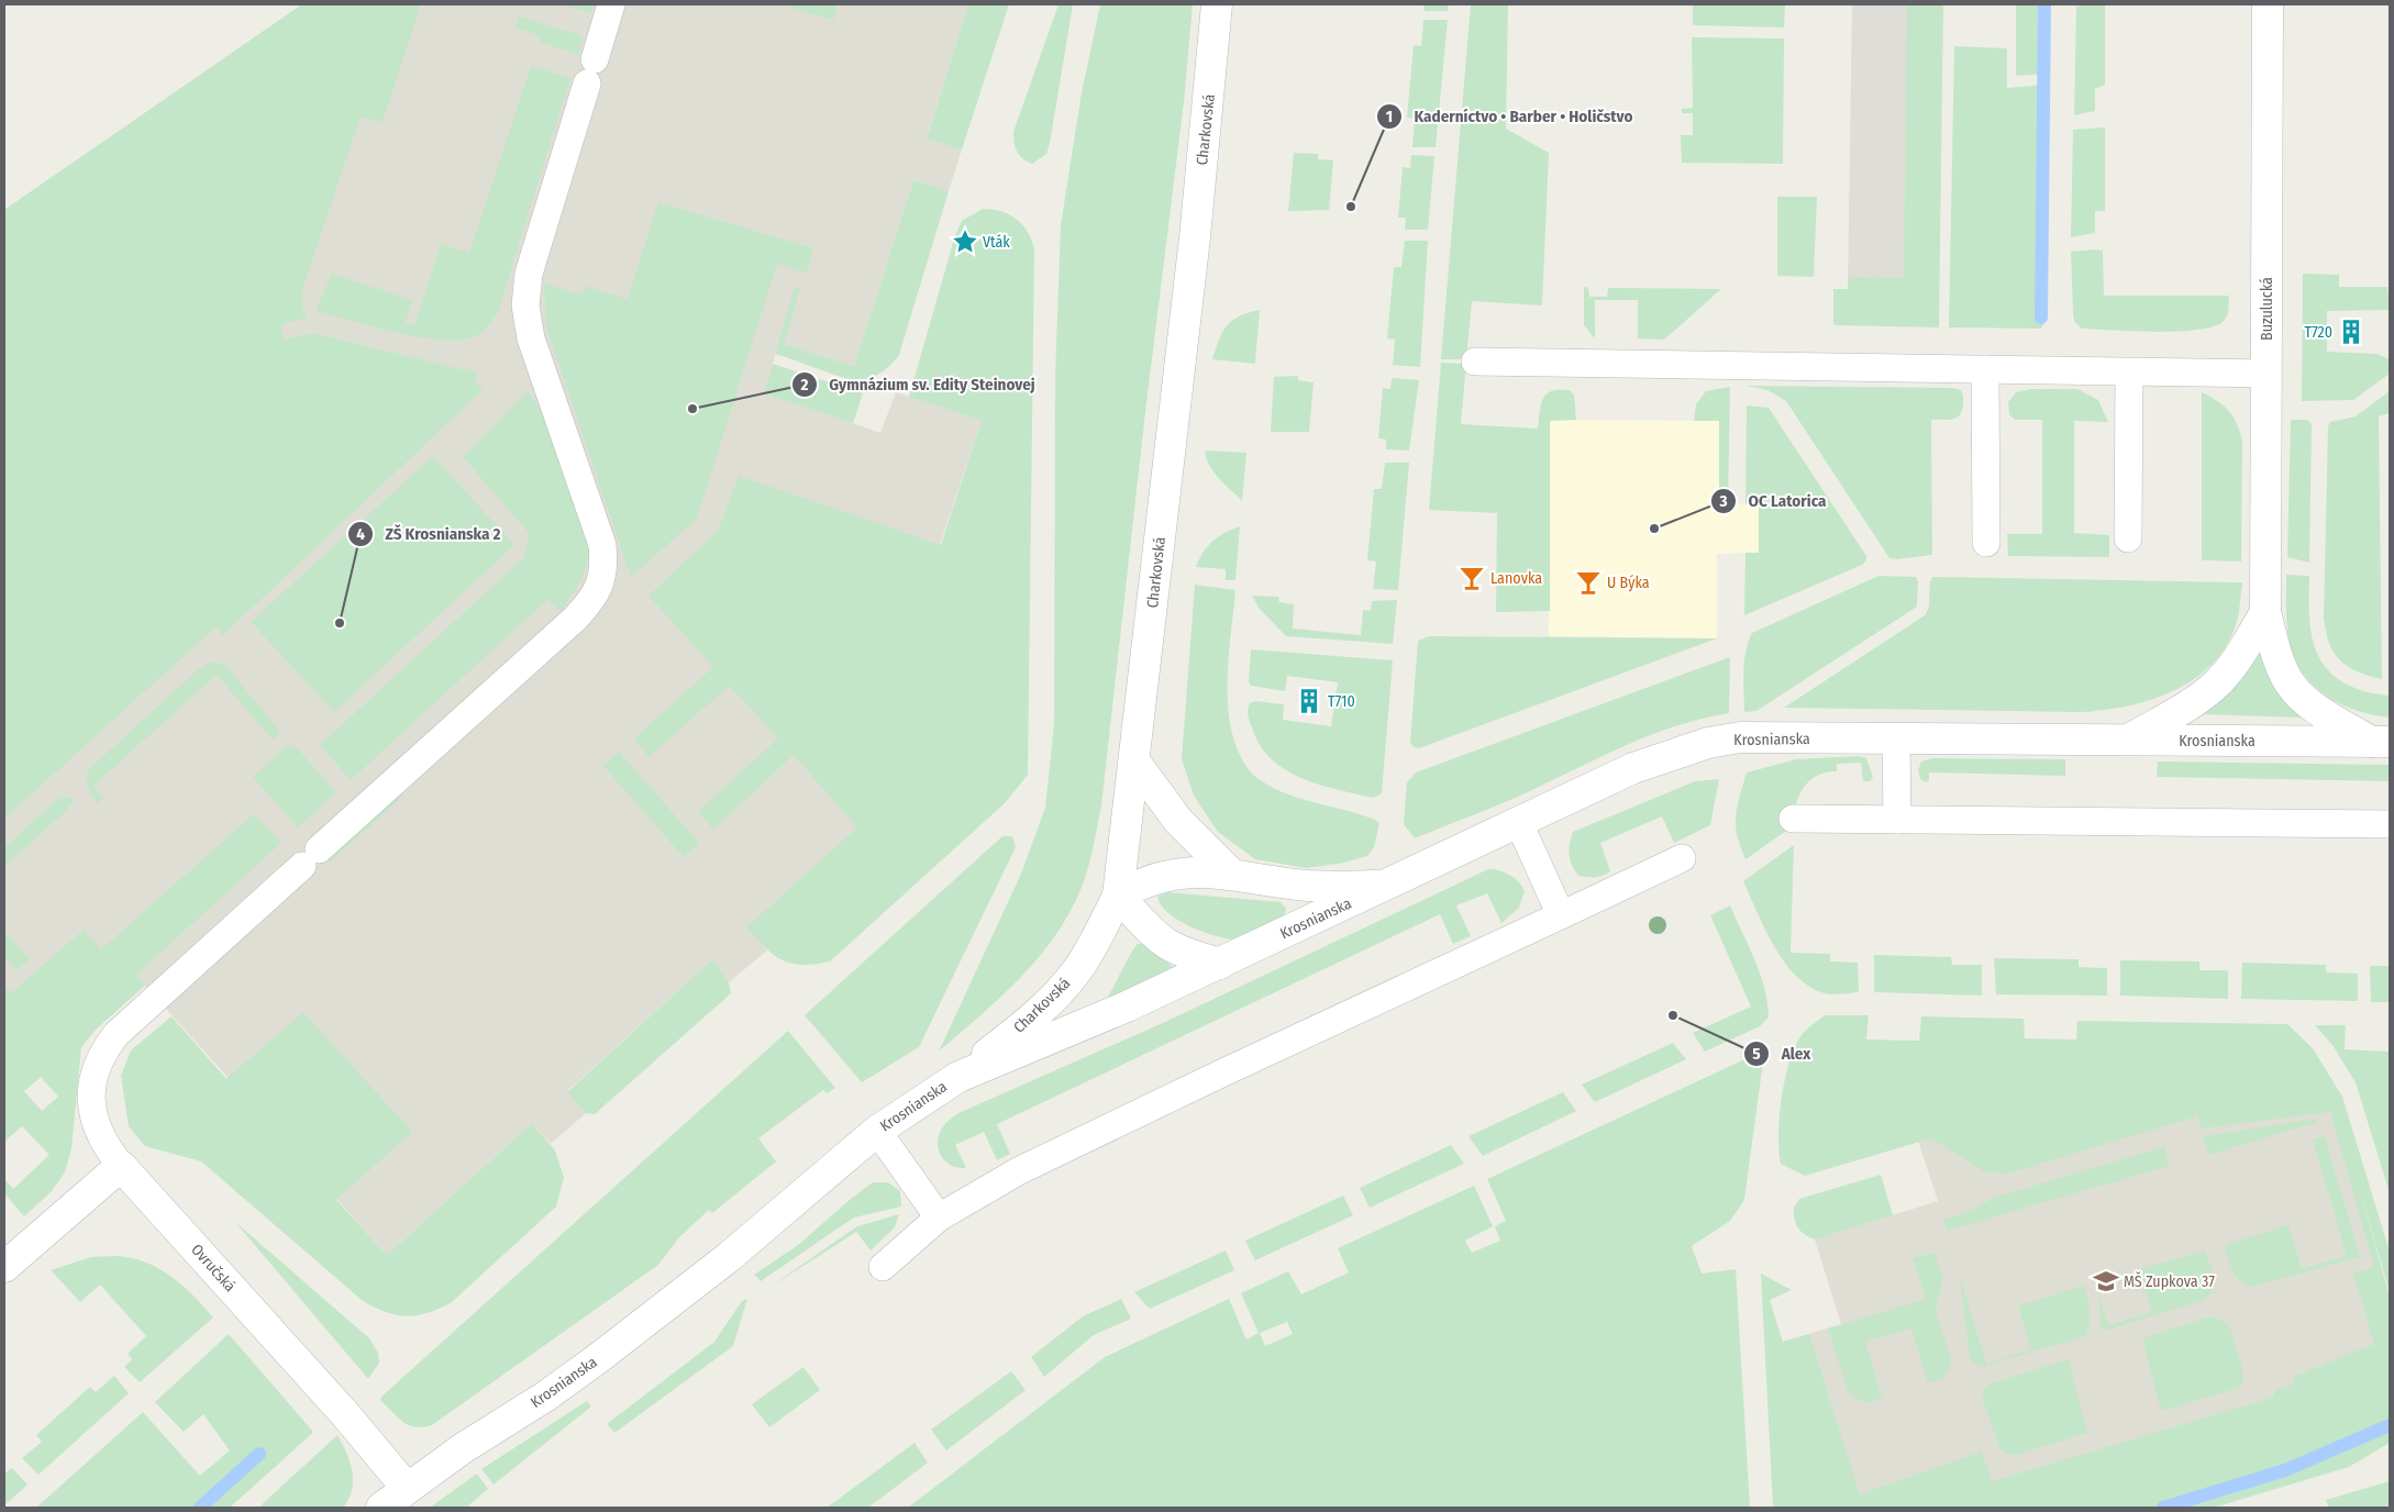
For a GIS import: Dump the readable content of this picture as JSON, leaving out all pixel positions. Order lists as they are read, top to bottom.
{
  "streets": {
    "street": [
      "Charkovská",
      "Buzulucká",
      "Krosnianska",
      "Ovručská"
    ]
  },
  "crossings": [
    ["Charkovská", "Krosnianska"],
    ["Buzulucká", "Krosnianska"],
    ["Krosnianska", "Ovručská"]
  ],
  "places": {
    "other": [
      "Kaderníctvo • Barber • Holičstvo",
      "Gymnázium sv. Edity Steinovej",
      "OC Latorica",
      "ZŠ Krosnianska 2",
      "Alex"
    ],
    "place": ["Vták"],
    "building": ["T720", "T710"],
    "bar": ["Lanovka", "U Býka"],
    "school or university": ["MŠ Zupkova 37"]
  }
}
